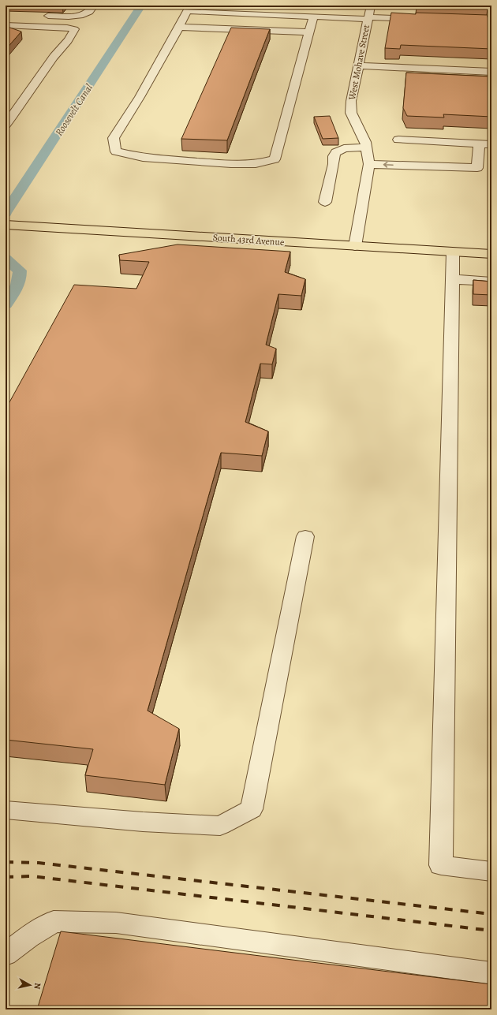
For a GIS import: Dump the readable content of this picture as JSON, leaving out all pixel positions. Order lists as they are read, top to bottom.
{
  "streets": {
    "main road": ["South 43rd Avenue"],
    "street": ["West Mohave Street"]
  },
  "crossings": [
    ["West Mohave Street", "South 43rd Avenue"]
  ],
  "water": ["Roosevelt Canal"],
  "north": "right"
}
